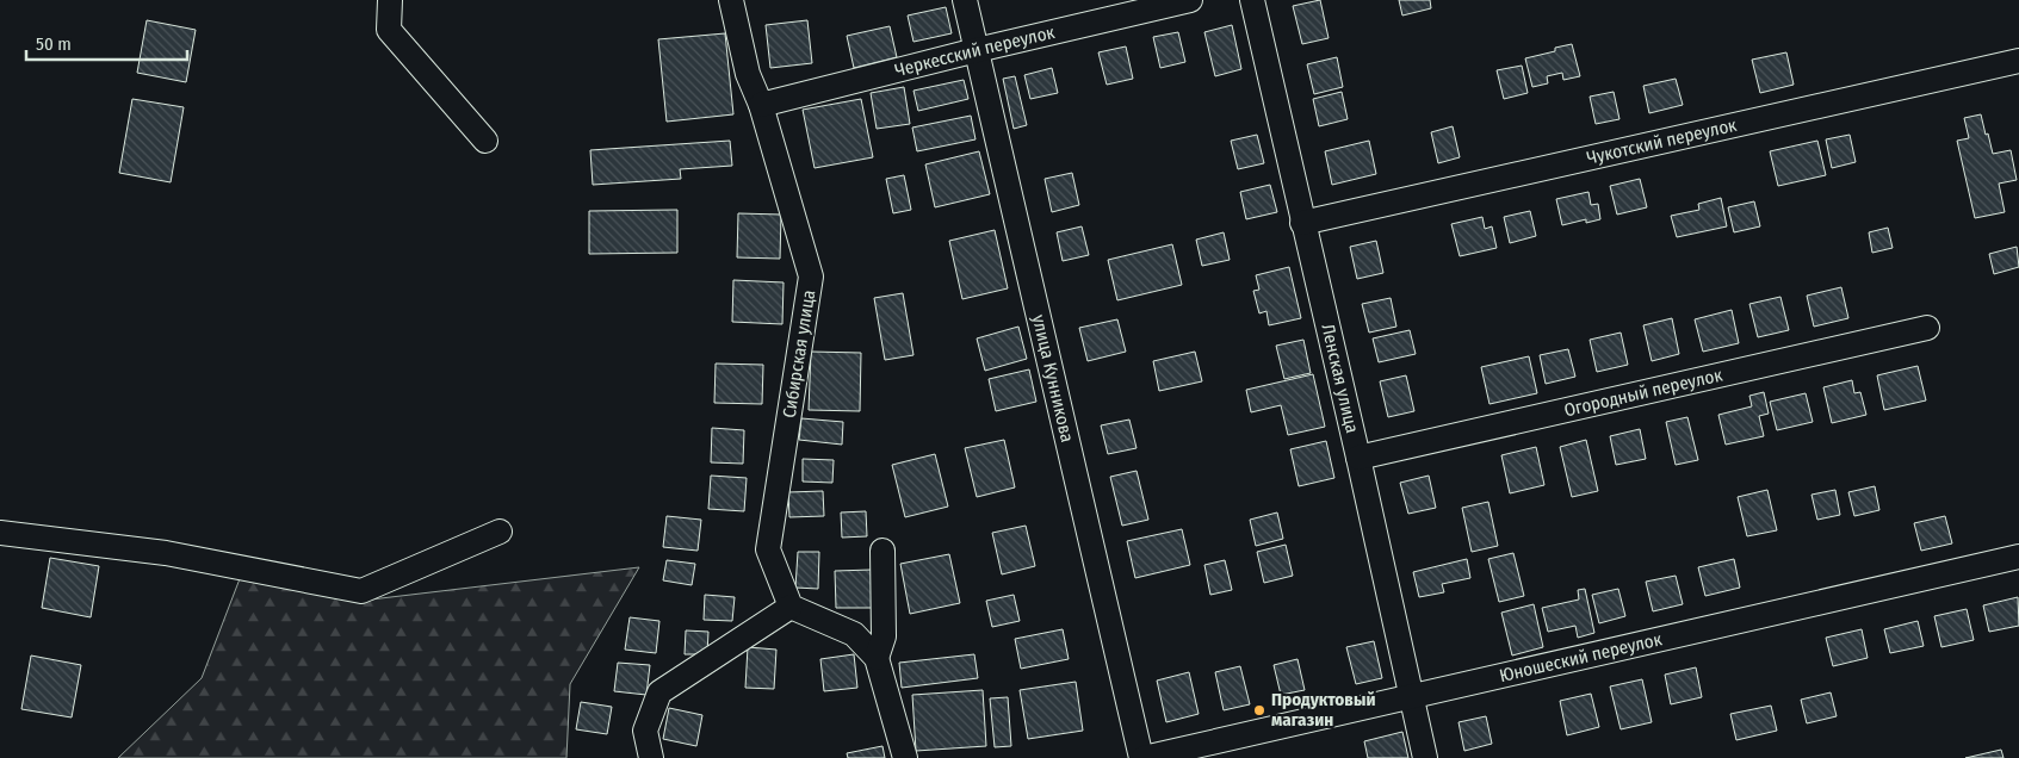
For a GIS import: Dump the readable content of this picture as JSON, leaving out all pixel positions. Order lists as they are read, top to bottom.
{
  "streets": {
    "street": [
      "Черкесский переулок",
      "Чукотский переулок",
      "Сибирская улица",
      "улица Кунникова",
      "Ленская улица",
      "Огородный переулок",
      "Юношеский переулок"
    ]
  },
  "crossings": [
    ["Черкесский переулок", "Сибирская улица"],
    ["Черкесский переулок", "улица Кунникова"],
    ["Чукотский переулок", "Ленская улица"],
    ["улица Кунникова", "Юношеский переулок"],
    ["Ленская улица", "Огородный переулок"],
    ["Ленская улица", "Юношеский переулок"]
  ],
  "places": ["Продуктовый магазин"],
  "scale_bar": "50 m"
}
